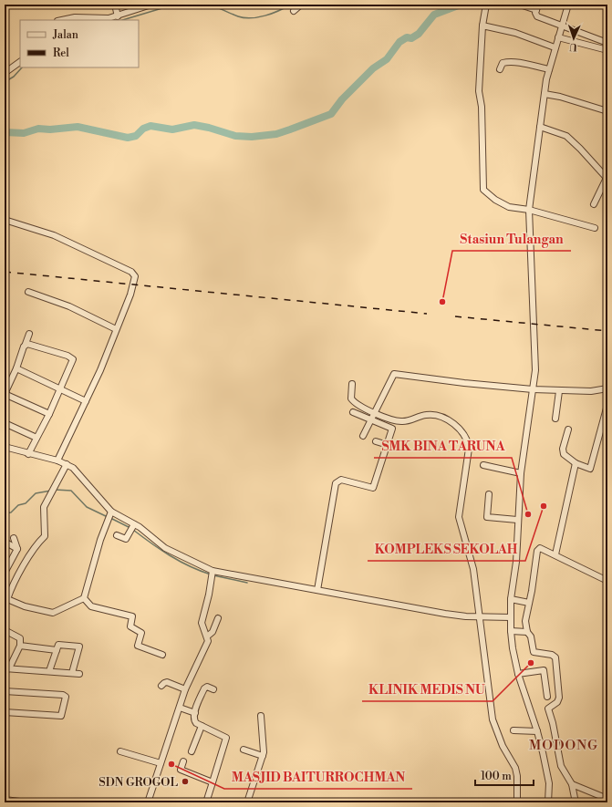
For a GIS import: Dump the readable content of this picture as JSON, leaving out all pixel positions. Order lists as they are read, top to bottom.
{
  "districts": ["MODONG"],
  "places": [
    "Stasiun Tulangan",
    "KOMPLEKS SEKOLAH",
    "SMK BINA TARUNA",
    "KLINIK MEDIS NU",
    "MASJID BAITURROCHMAN",
    "SDN GROGOL"
  ],
  "legend": ["Jalan", "Rel"],
  "scale_bar": "100 m",
  "north": "bottom"
}
